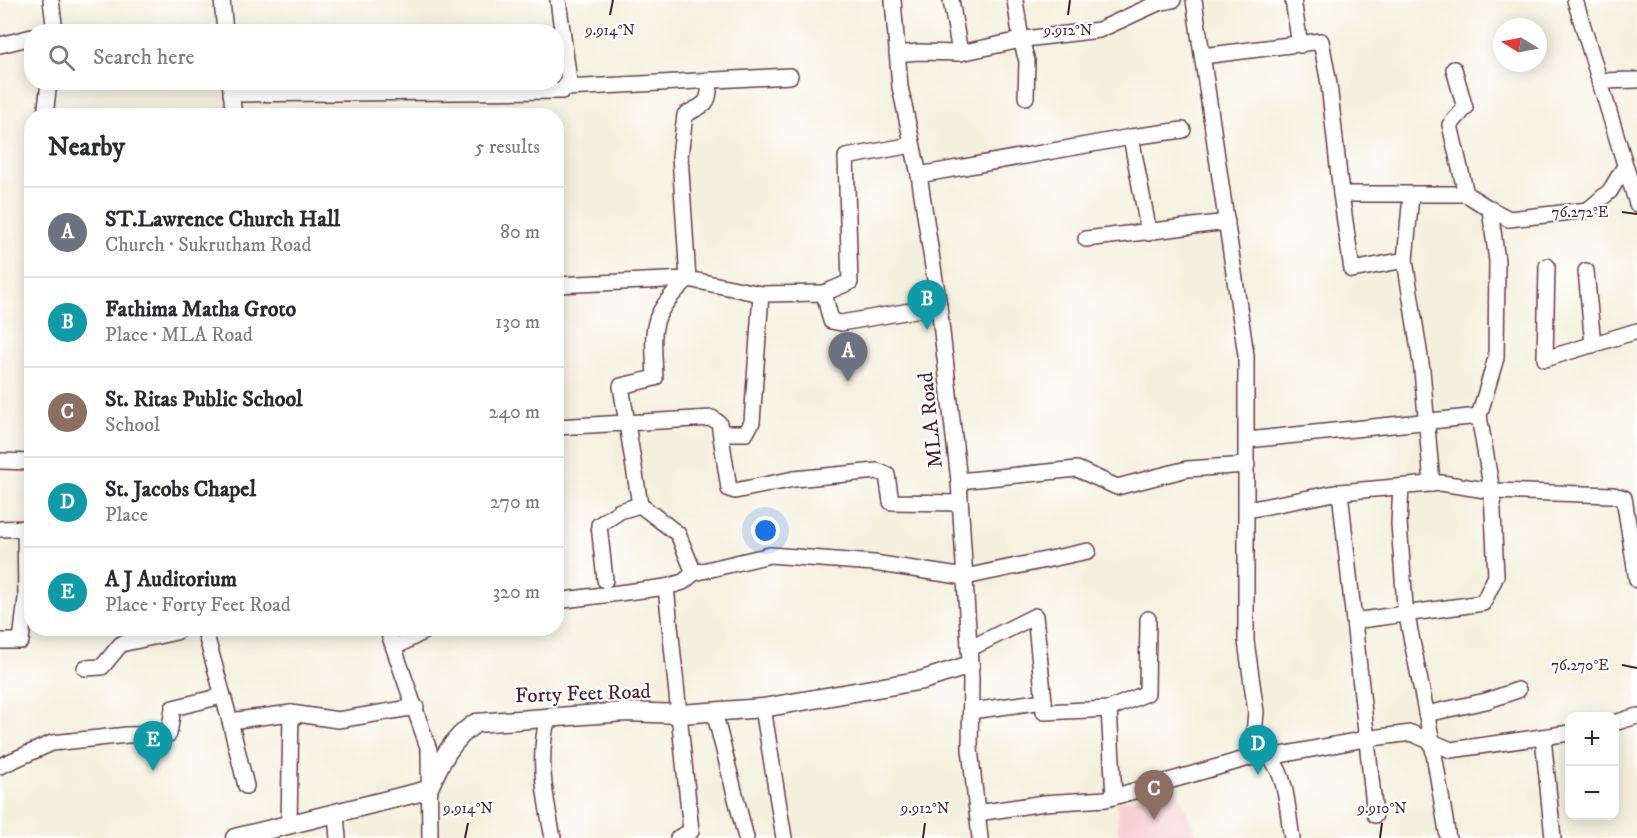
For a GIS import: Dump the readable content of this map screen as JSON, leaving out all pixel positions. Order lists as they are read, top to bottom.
{
  "streets": {
    "main road": ["Forty Feet Road"],
    "street": ["MLA Road"]
  },
  "crossings": [
    ["MLA Road", "Forty Feet Road"]
  ],
  "north": "left",
  "page": {
    "search": "Search here",
    "heading": ["Nearby", "5 results"],
    "list": [
      {
        "mark": "A",
        "name": "ST.Lawrence Church Hall",
        "note": "Church · Sukrutham Road",
        "value": "80 m"
      },
      {
        "mark": "B",
        "name": "Fathima Matha Groto",
        "note": "Place · MLA Road",
        "value": "130 m"
      },
      {
        "mark": "C",
        "name": "St. Ritas Public School",
        "note": "School",
        "value": "240 m"
      },
      {
        "mark": "D",
        "name": "St. Jacobs Chapel",
        "note": "Place",
        "value": "270 m"
      },
      {
        "mark": "E",
        "name": "A J Auditorium",
        "note": "Place · Forty Feet Road",
        "value": "320 m"
      }
    ],
    "pins": [
      "B",
      "A",
      "E",
      "D",
      "C"
    ],
    "map_buttons": ["+", "−"]
  },
  "coordinates": [
    "9.914°N",
    "9.912°N",
    "76.272°E",
    "76.270°E",
    "9.910°N"
  ]
}
